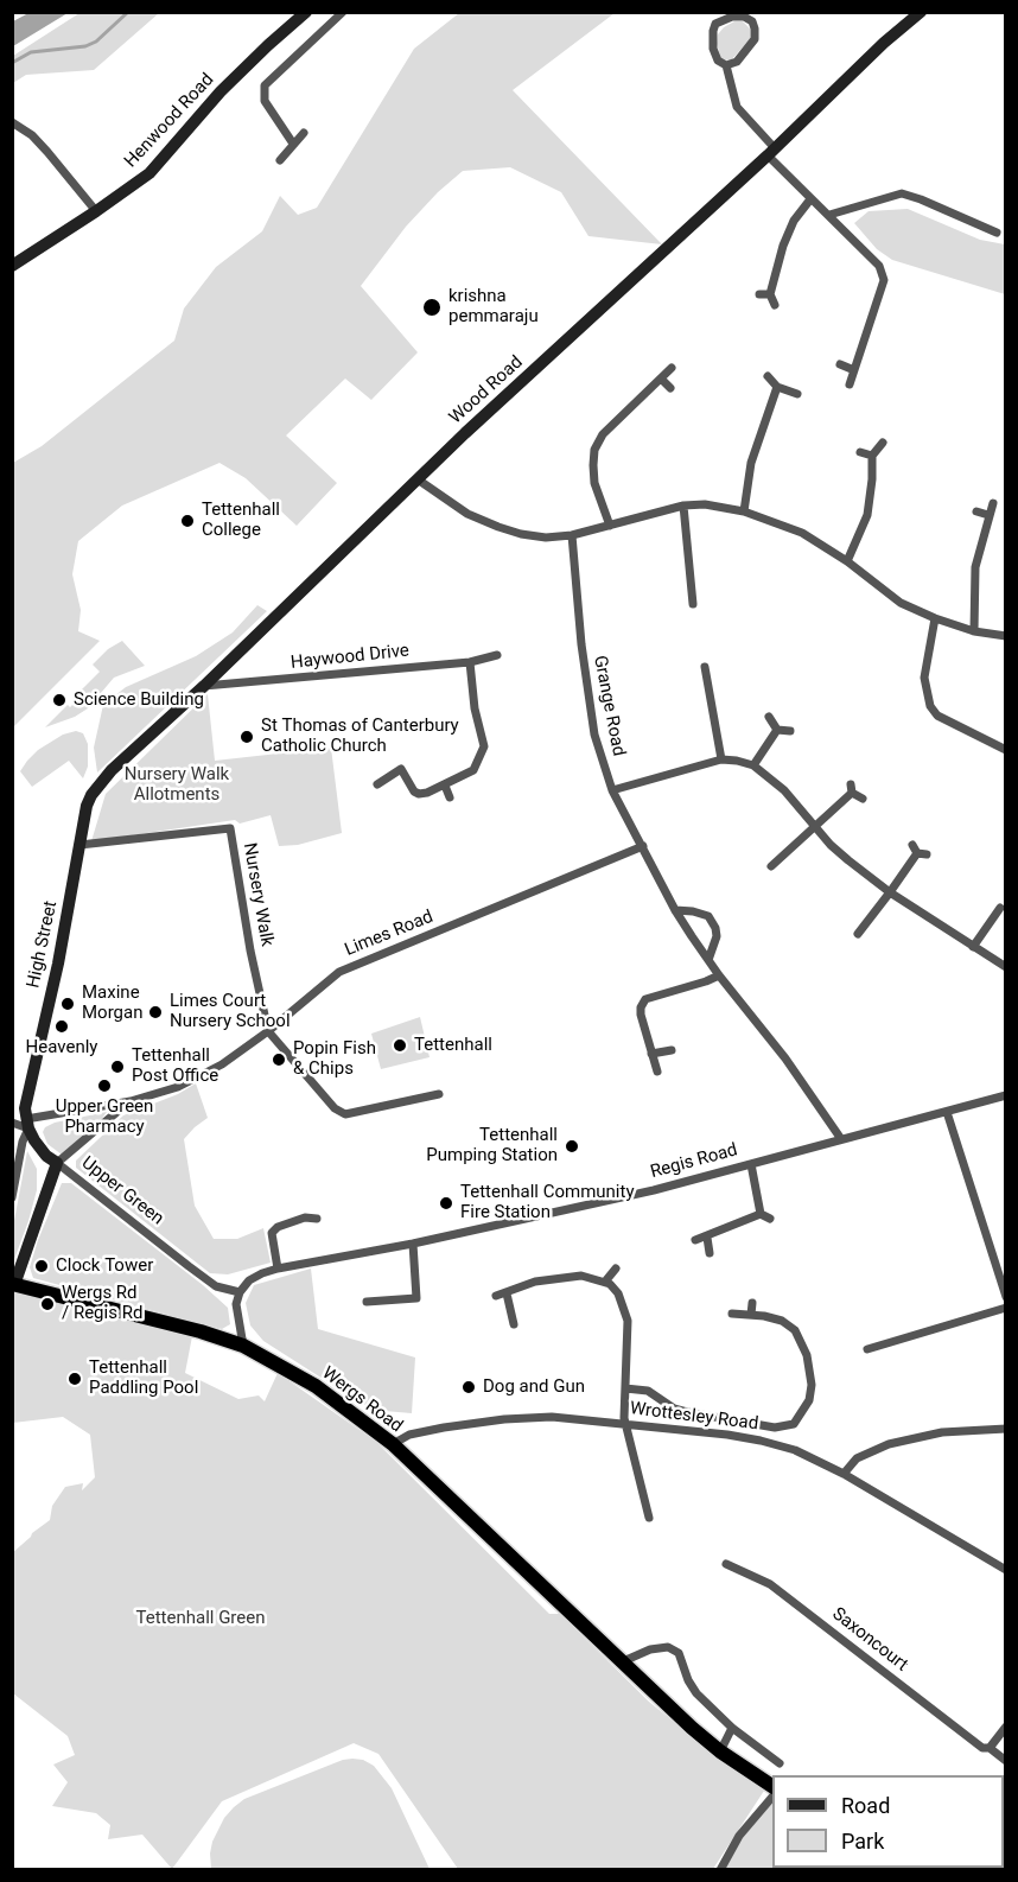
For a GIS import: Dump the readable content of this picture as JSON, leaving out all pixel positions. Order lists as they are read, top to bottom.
{
  "streets": {
    "highway": ["Wergs Road"],
    "street": [
      "Henwood Road",
      "Wood Road",
      "Haywood Drive",
      "Grange Road",
      "Nursery Walk",
      "Limes Road",
      "High Street",
      "Regis Road",
      "Upper Green",
      "Wrottesley Road",
      "Saxoncourt"
    ]
  },
  "crossings": [
    ["Wood Road", "Haywood Drive"],
    ["Wood Road", "High Street"],
    ["Grange Road", "Limes Road"],
    ["Grange Road", "Regis Road"],
    ["Nursery Walk", "Limes Road"],
    ["Nursery Walk", "High Street"],
    ["Limes Road", "High Street"],
    ["Limes Road", "Upper Green"],
    ["Regis Road", "Upper Green"],
    ["Upper Green", "Wergs Road"],
    ["Wergs Road", "Wrottesley Road"]
  ],
  "parks": ["Nursery Walk Allotments", "Tettenhall Green"],
  "places": [
    "krishna pemmaraju",
    "Tettenhall College",
    "Science Building",
    "St Thomas of Canterbury Catholic Church",
    "Maxine Morgan",
    "Limes Court Nursery School",
    "Heavenly",
    "Tettenhall",
    "Popin Fish & Chips",
    "Tettenhall Post Office",
    "Upper Green Pharmacy",
    "Tettenhall Pumping Station",
    "Tettenhall Community Fire Station",
    "Clock Tower",
    "Wergs Rd / Regis Rd",
    "Tettenhall Paddling Pool",
    "Dog and Gun"
  ],
  "legend": ["Road", "Park"]
}
